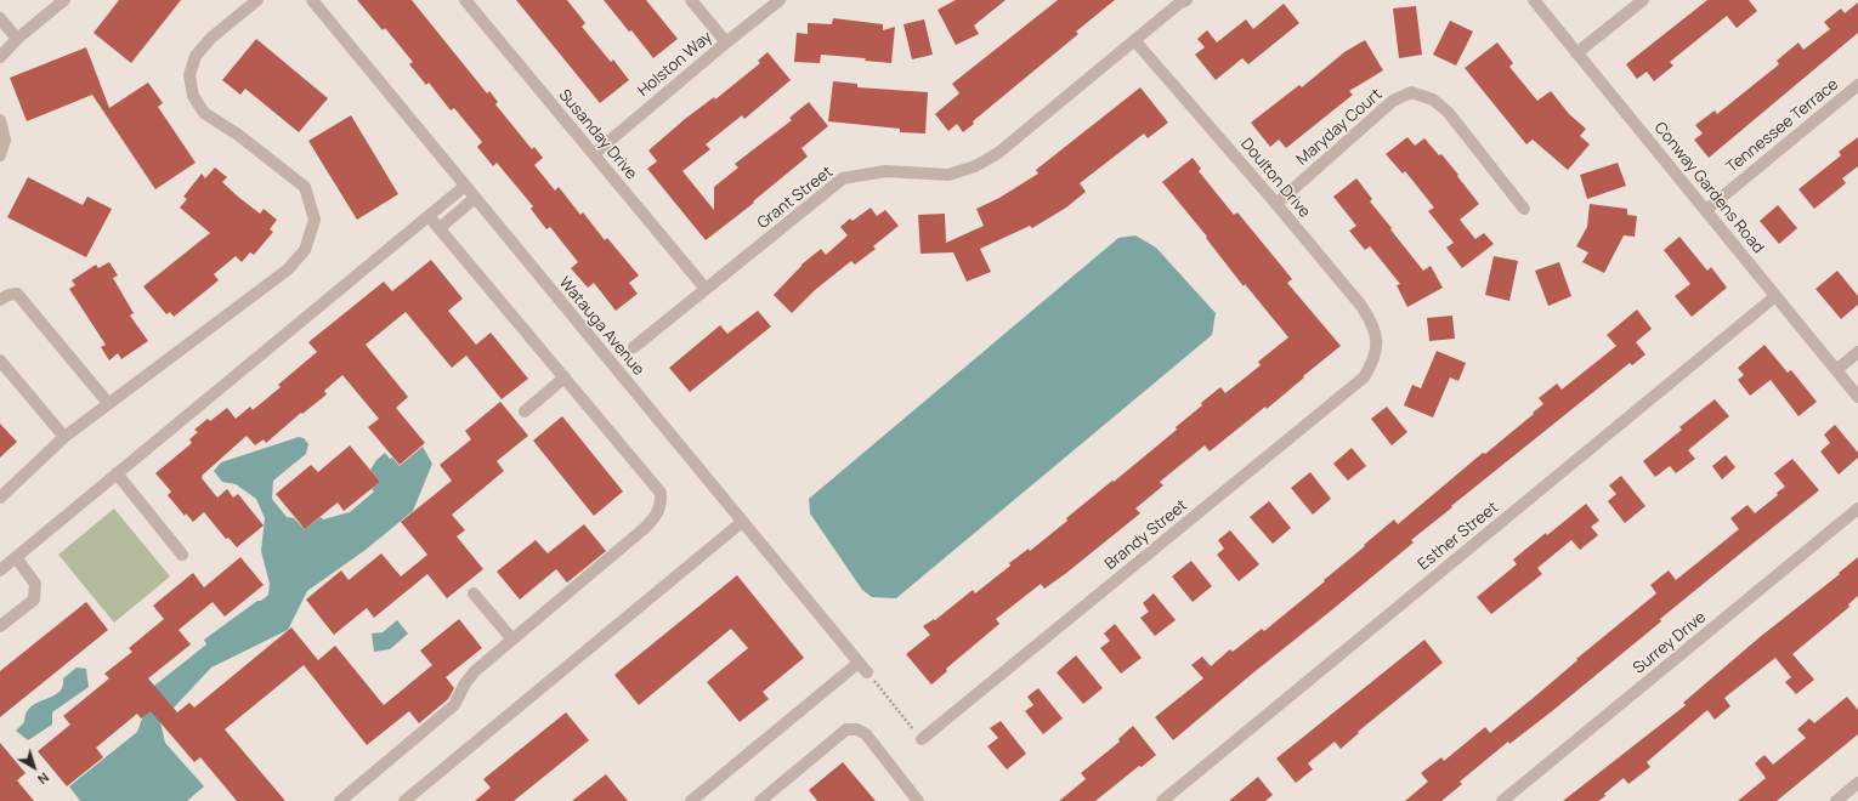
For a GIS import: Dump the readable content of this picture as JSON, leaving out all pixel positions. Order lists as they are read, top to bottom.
{
  "streets": {
    "street": [
      "Holston Way",
      "Tennessee Terrace",
      "Maryday Court",
      "Susanday Drive",
      "Doulton Drive",
      "Conway Gardens Road",
      "Grant Street",
      "Watauga Avenue",
      "Brandy Street",
      "Esther Street",
      "Surrey Drive"
    ]
  },
  "crossings": [
    ["Holston Way", "Susanday Drive"],
    ["Tennessee Terrace", "Conway Gardens Road"],
    ["Maryday Court", "Doulton Drive"],
    ["Susanday Drive", "Grant Street"],
    ["Doulton Drive", "Grant Street"],
    ["Doulton Drive", "Brandy Street"],
    ["Conway Gardens Road", "Esther Street"]
  ],
  "north": "bottom right"
}
